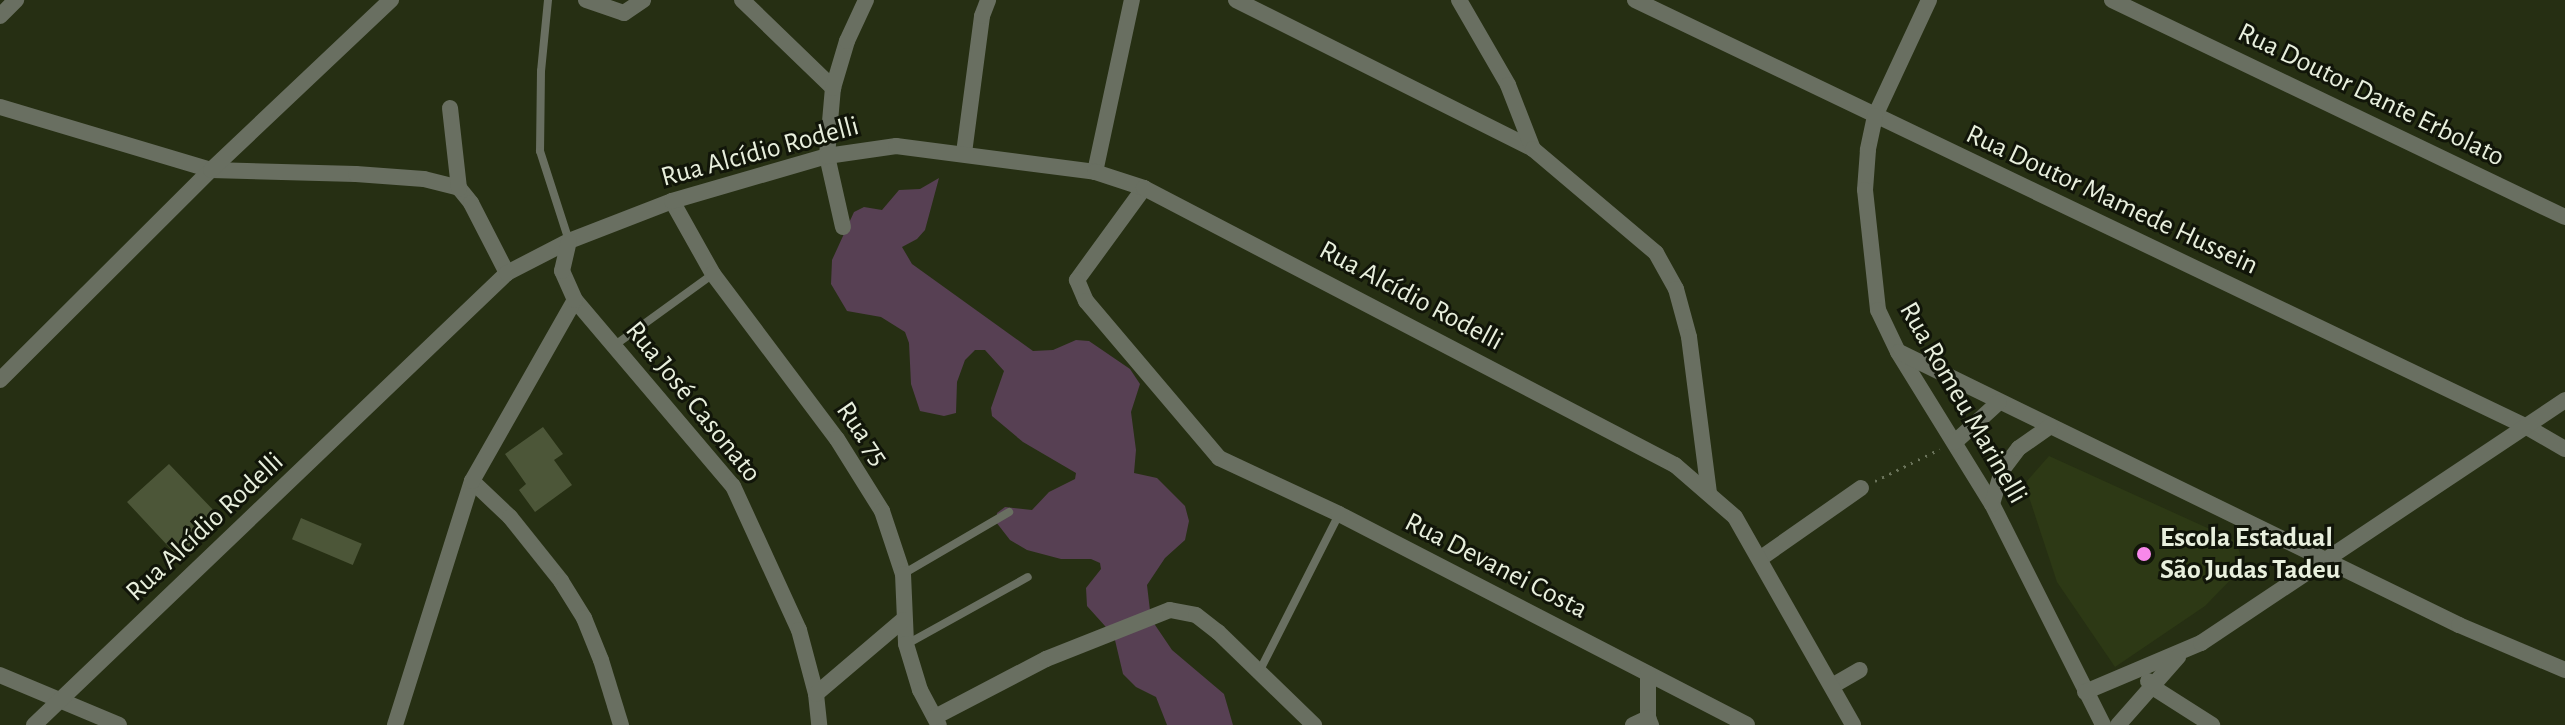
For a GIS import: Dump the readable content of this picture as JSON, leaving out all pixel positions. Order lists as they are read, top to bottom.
{
  "streets": {
    "street": [
      "Rua Doutor Dante Erbolato",
      "Rua Alcídio Rodelli",
      "Rua Doutor Mamede Hussein",
      "Rua José Casonato",
      "Rua Romeu Marinelli",
      "Rua 75",
      "Rua Devanei Costa"
    ]
  },
  "crossings": [
    ["Rua Alcídio Rodelli", "Rua 75"],
    ["Rua Alcídio Rodelli", "Rua Devanei Costa"],
    ["Rua Doutor Mamede Hussein", "Rua Romeu Marinelli"]
  ],
  "places": ["Escola Estadual São Judas Tadeu"]
}
